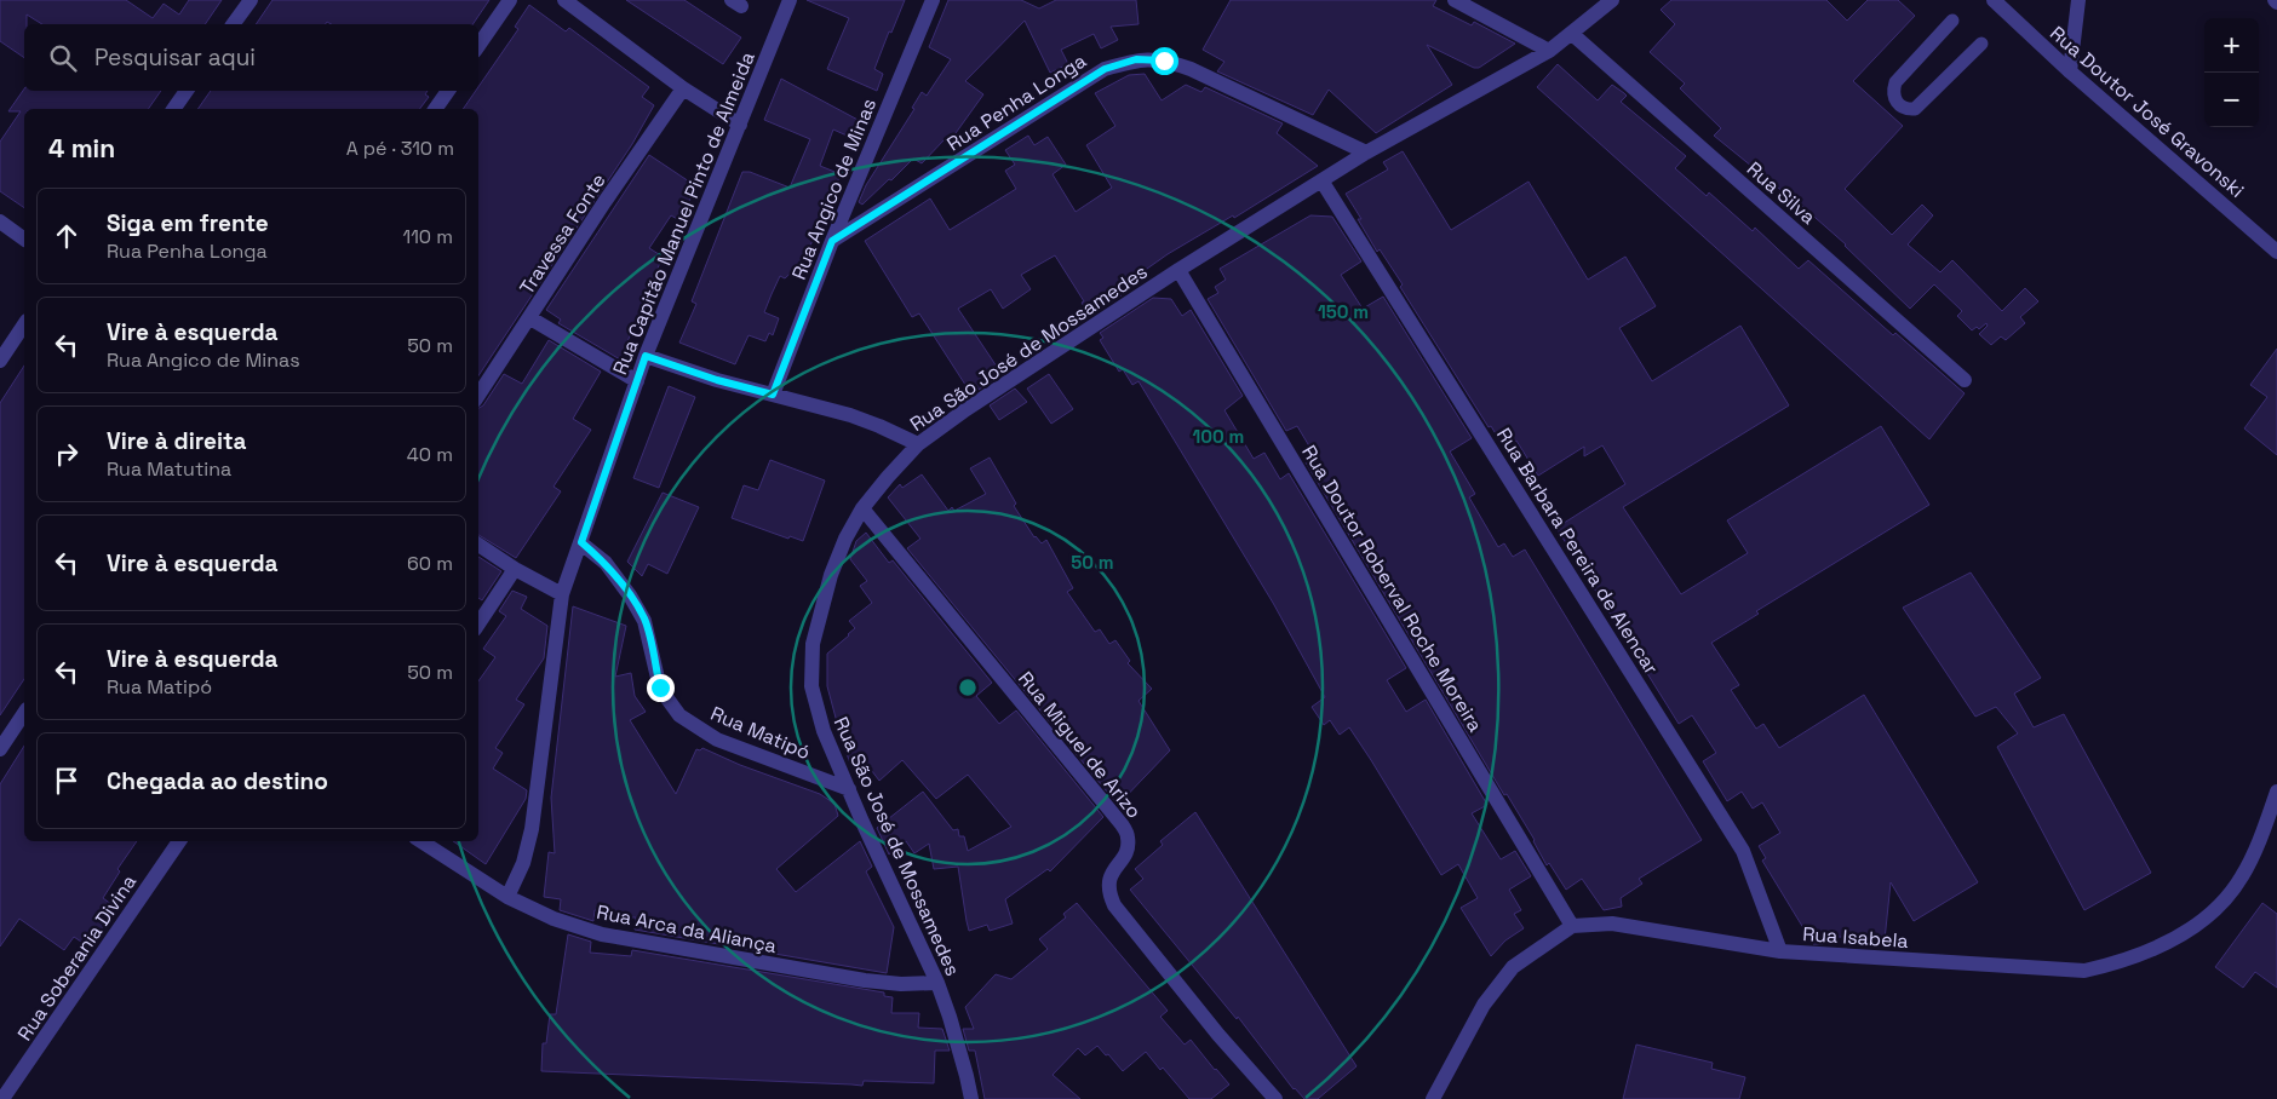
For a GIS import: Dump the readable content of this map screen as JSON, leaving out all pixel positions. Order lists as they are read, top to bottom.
{
  "streets": {
    "street": [
      "Rua Penha Longa",
      "Rua Doutor José Gravonski",
      "Rua Angico de Minas",
      "Rua Silva",
      "Rua Capitão Manuel Pinto de Almeida",
      "Travessa Fonte",
      "Rua São José de Mossamedes",
      "Rua Barbara Pereira de Alencar",
      "Rua Doutor Roberval Roche Moreira",
      "Rua Matipó",
      "Rua Miguel de Arizo",
      "Rua Arca da Aliança",
      "Rua Isabela",
      "Rua Soberania Divina"
    ]
  },
  "crossings": [
    ["Rua Penha Longa", "Rua Angico de Minas"],
    ["Rua Penha Longa", "Rua São José de Mossamedes"],
    ["Rua Silva", "Rua São José de Mossamedes"],
    ["Rua Capitão Manuel Pinto de Almeida", "Rua Matipó"],
    ["Rua Capitão Manuel Pinto de Almeida", "Rua Arca da Aliança"],
    ["Rua São José de Mossamedes", "Rua Barbara Pereira de Alencar"],
    ["Rua São José de Mossamedes", "Rua Doutor Roberval Roche Moreira"],
    ["Rua São José de Mossamedes", "Rua Matipó"],
    ["Rua São José de Mossamedes", "Rua Miguel de Arizo"],
    ["Rua São José de Mossamedes", "Rua Arca da Aliança"],
    ["Rua Barbara Pereira de Alencar", "Rua Isabela"],
    ["Rua Doutor Roberval Roche Moreira", "Rua Isabela"]
  ],
  "page": {
    "map_buttons": ["+", "−"],
    "search": "Pesquisar aqui",
    "heading": ["4 min", "A pé · 310 m"],
    "list": [
      ["Siga em frente", "Rua Penha Longa", "110 m"],
      ["Vire à esquerda", "Rua Angico de Minas", "50 m"],
      ["Vire à direita", "Rua Matutina", "40 m"],
      ["Vire à esquerda", "60 m"],
      ["Vire à esquerda", "Rua Matipó", "50 m"],
      "Chegada ao destino"
    ]
  },
  "rings": ["150 m", "100 m", "50 m"]
}
